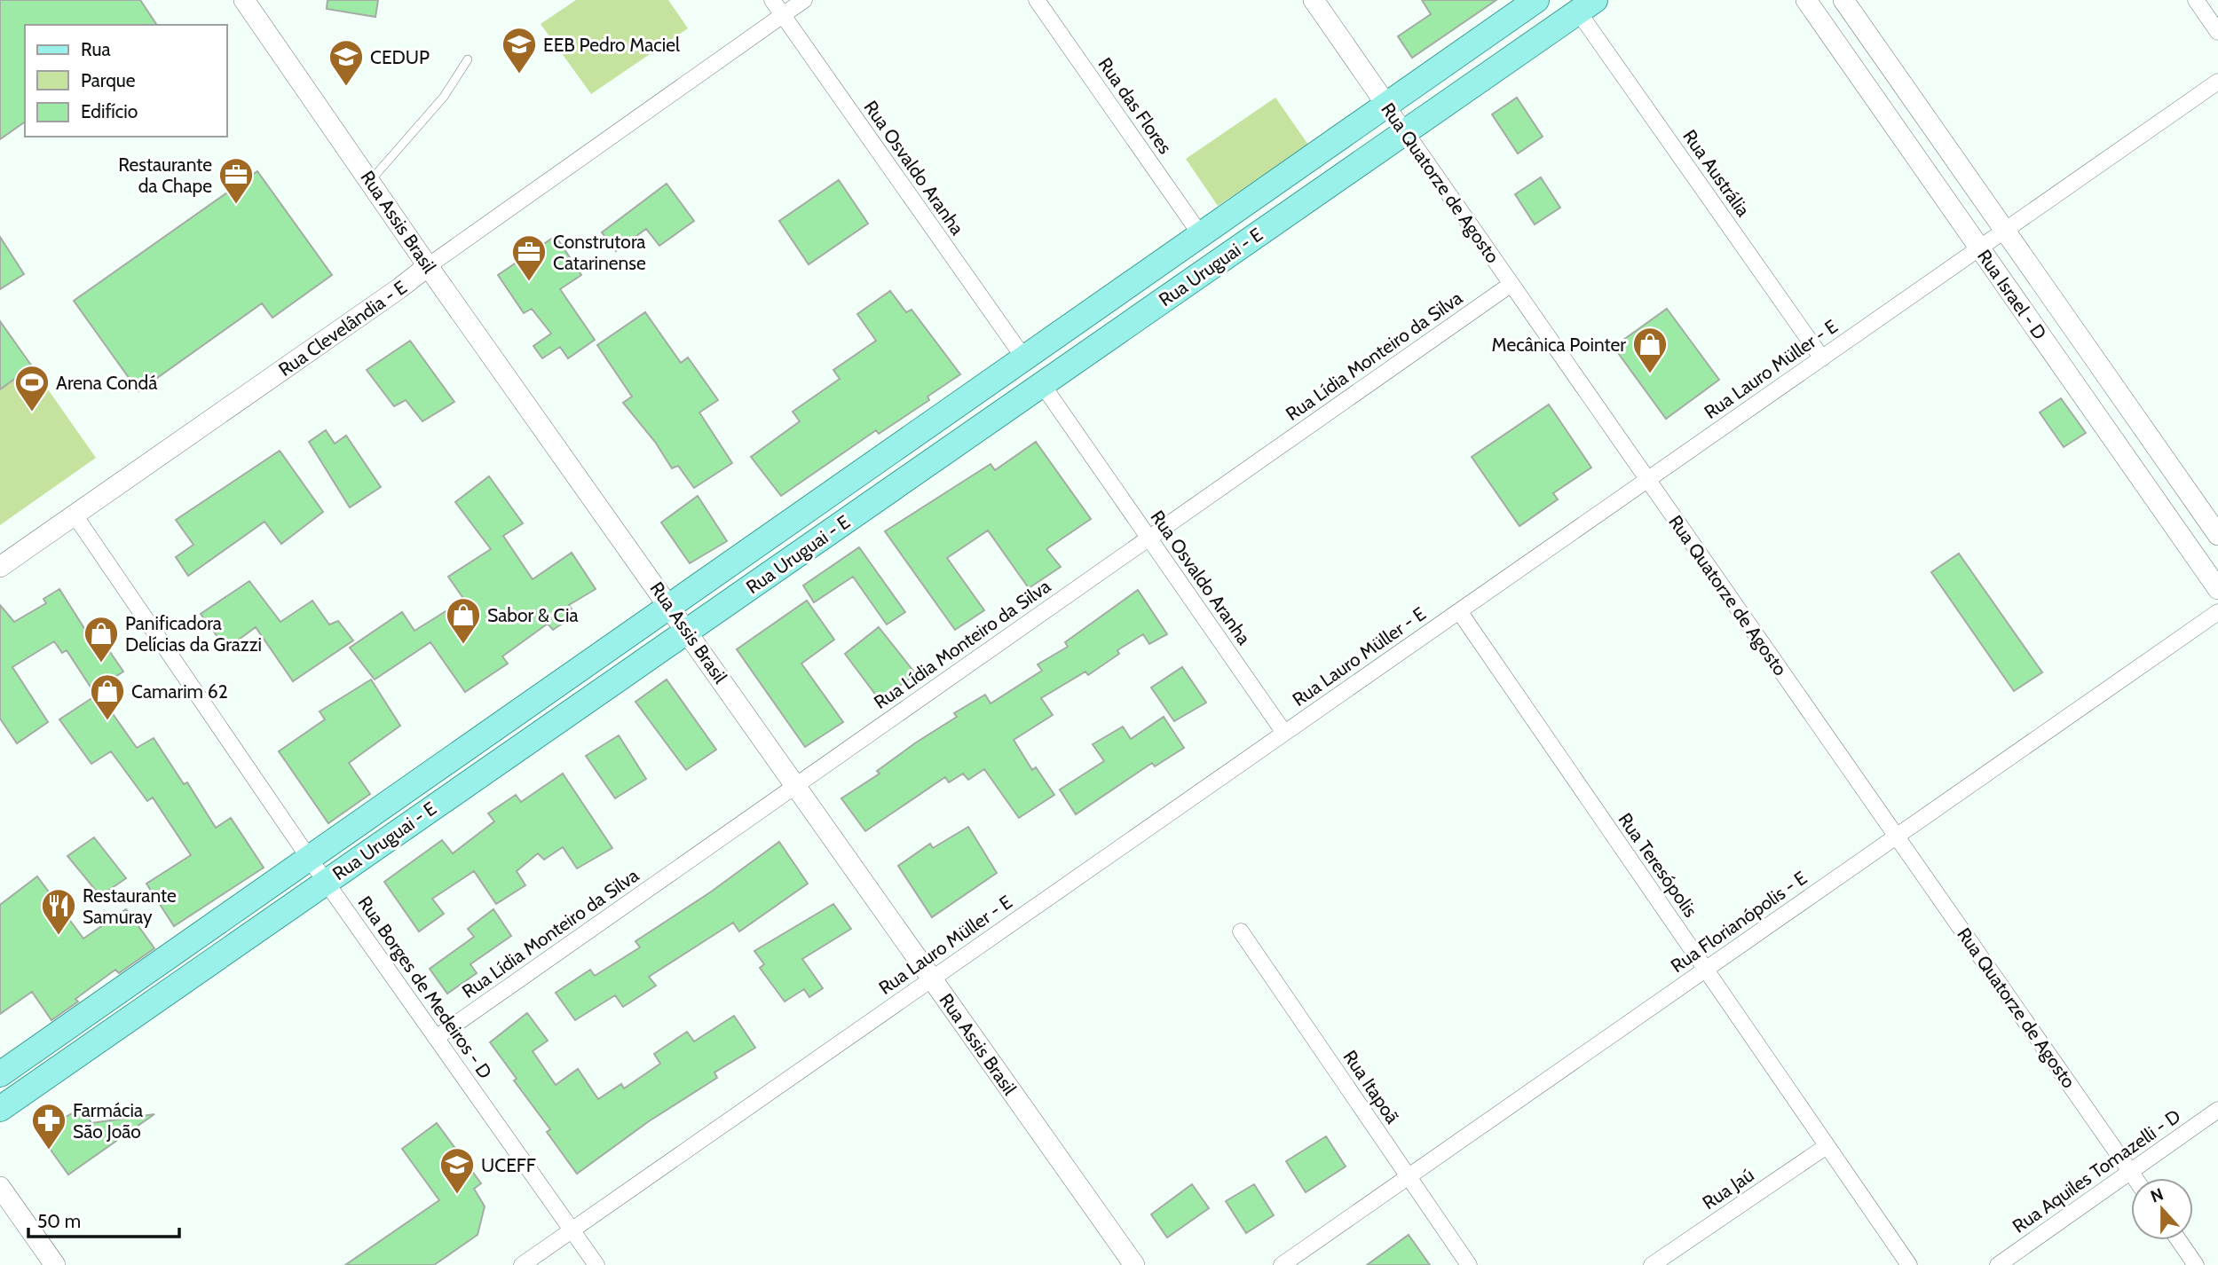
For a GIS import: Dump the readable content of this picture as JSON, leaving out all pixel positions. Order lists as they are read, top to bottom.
{
  "streets": {
    "main road": ["Rua Uruguai - E"],
    "street": [
      "Rua das Flores",
      "Rua Osvaldo Aranha",
      "Rua Austrália",
      "Rua Quatorze de Agosto",
      "Rua Assis Brasil",
      "Rua Israel - D",
      "Rua Clevelândia - E",
      "Rua Lídia Monteiro da Silva",
      "Rua Lauro Müller - E",
      "Rua Teresópolis",
      "Rua Florianópolis - E",
      "Rua Borges de Medeiros - D",
      "Rua Itapoã",
      "Rua Aquiles Tomazelli - D",
      "Rua Jaú"
    ]
  },
  "crossings": [
    ["Rua das Flores", "Rua Uruguai - E"],
    ["Rua Osvaldo Aranha", "Rua Uruguai - E"],
    ["Rua Osvaldo Aranha", "Rua Clevelândia - E"],
    ["Rua Osvaldo Aranha", "Rua Lídia Monteiro da Silva"],
    ["Rua Osvaldo Aranha", "Rua Lauro Müller - E"],
    ["Rua Austrália", "Rua Uruguai - E"],
    ["Rua Austrália", "Rua Lauro Müller - E"],
    ["Rua Quatorze de Agosto", "Rua Uruguai - E"],
    ["Rua Quatorze de Agosto", "Rua Lídia Monteiro da Silva"],
    ["Rua Quatorze de Agosto", "Rua Lauro Müller - E"],
    ["Rua Quatorze de Agosto", "Rua Florianópolis - E"],
    ["Rua Quatorze de Agosto", "Rua Aquiles Tomazelli - D"],
    ["Rua Assis Brasil", "Rua Uruguai - E"],
    ["Rua Assis Brasil", "Rua Clevelândia - E"],
    ["Rua Assis Brasil", "Rua Lídia Monteiro da Silva"],
    ["Rua Assis Brasil", "Rua Lauro Müller - E"],
    ["Rua Uruguai - E", "Rua Borges de Medeiros - D"],
    ["Rua Israel - D", "Rua Lauro Müller - E"],
    ["Rua Clevelândia - E", "Rua Borges de Medeiros - D"],
    ["Rua Lídia Monteiro da Silva", "Rua Borges de Medeiros - D"],
    ["Rua Lauro Müller - E", "Rua Teresópolis"],
    ["Rua Lauro Müller - E", "Rua Borges de Medeiros - D"],
    ["Rua Teresópolis", "Rua Florianópolis - E"],
    ["Rua Teresópolis", "Rua Jaú"],
    ["Rua Florianópolis - E", "Rua Itapoã"]
  ],
  "places": {
    "school or university": ["EEB Pedro Maciel", "CEDUP", "UCEFF"],
    "office": ["Restaurante da Chape", "Construtora Catarinense"],
    "shop": [
      "Mecânica Pointer",
      "Sabor & Cia",
      "Panificadora Delícias da Grazzi",
      "Camarim 62"
    ],
    "sports": ["Arena Condá"],
    "restaurant": ["Restaurante Samuray"],
    "pharmacy": ["Farmácia São João"]
  },
  "legend": ["Rua", "Parque", "Edifício"],
  "scale_bar": "50 m",
  "north": "top"
}
